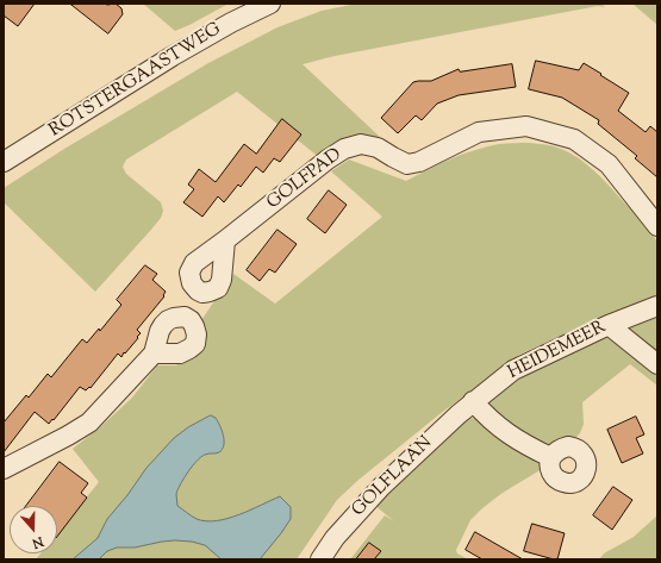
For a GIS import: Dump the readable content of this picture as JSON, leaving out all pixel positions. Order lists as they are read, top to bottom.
{
  "streets": {
    "street": [
      "ROTSTERGAASTWEG",
      "GOLFPAD",
      "HEIDEMEER",
      "GOLFLAAN"
    ]
  },
  "crossings": [
    ["HEIDEMEER", "GOLFLAAN"]
  ],
  "north": "bottom"
}
